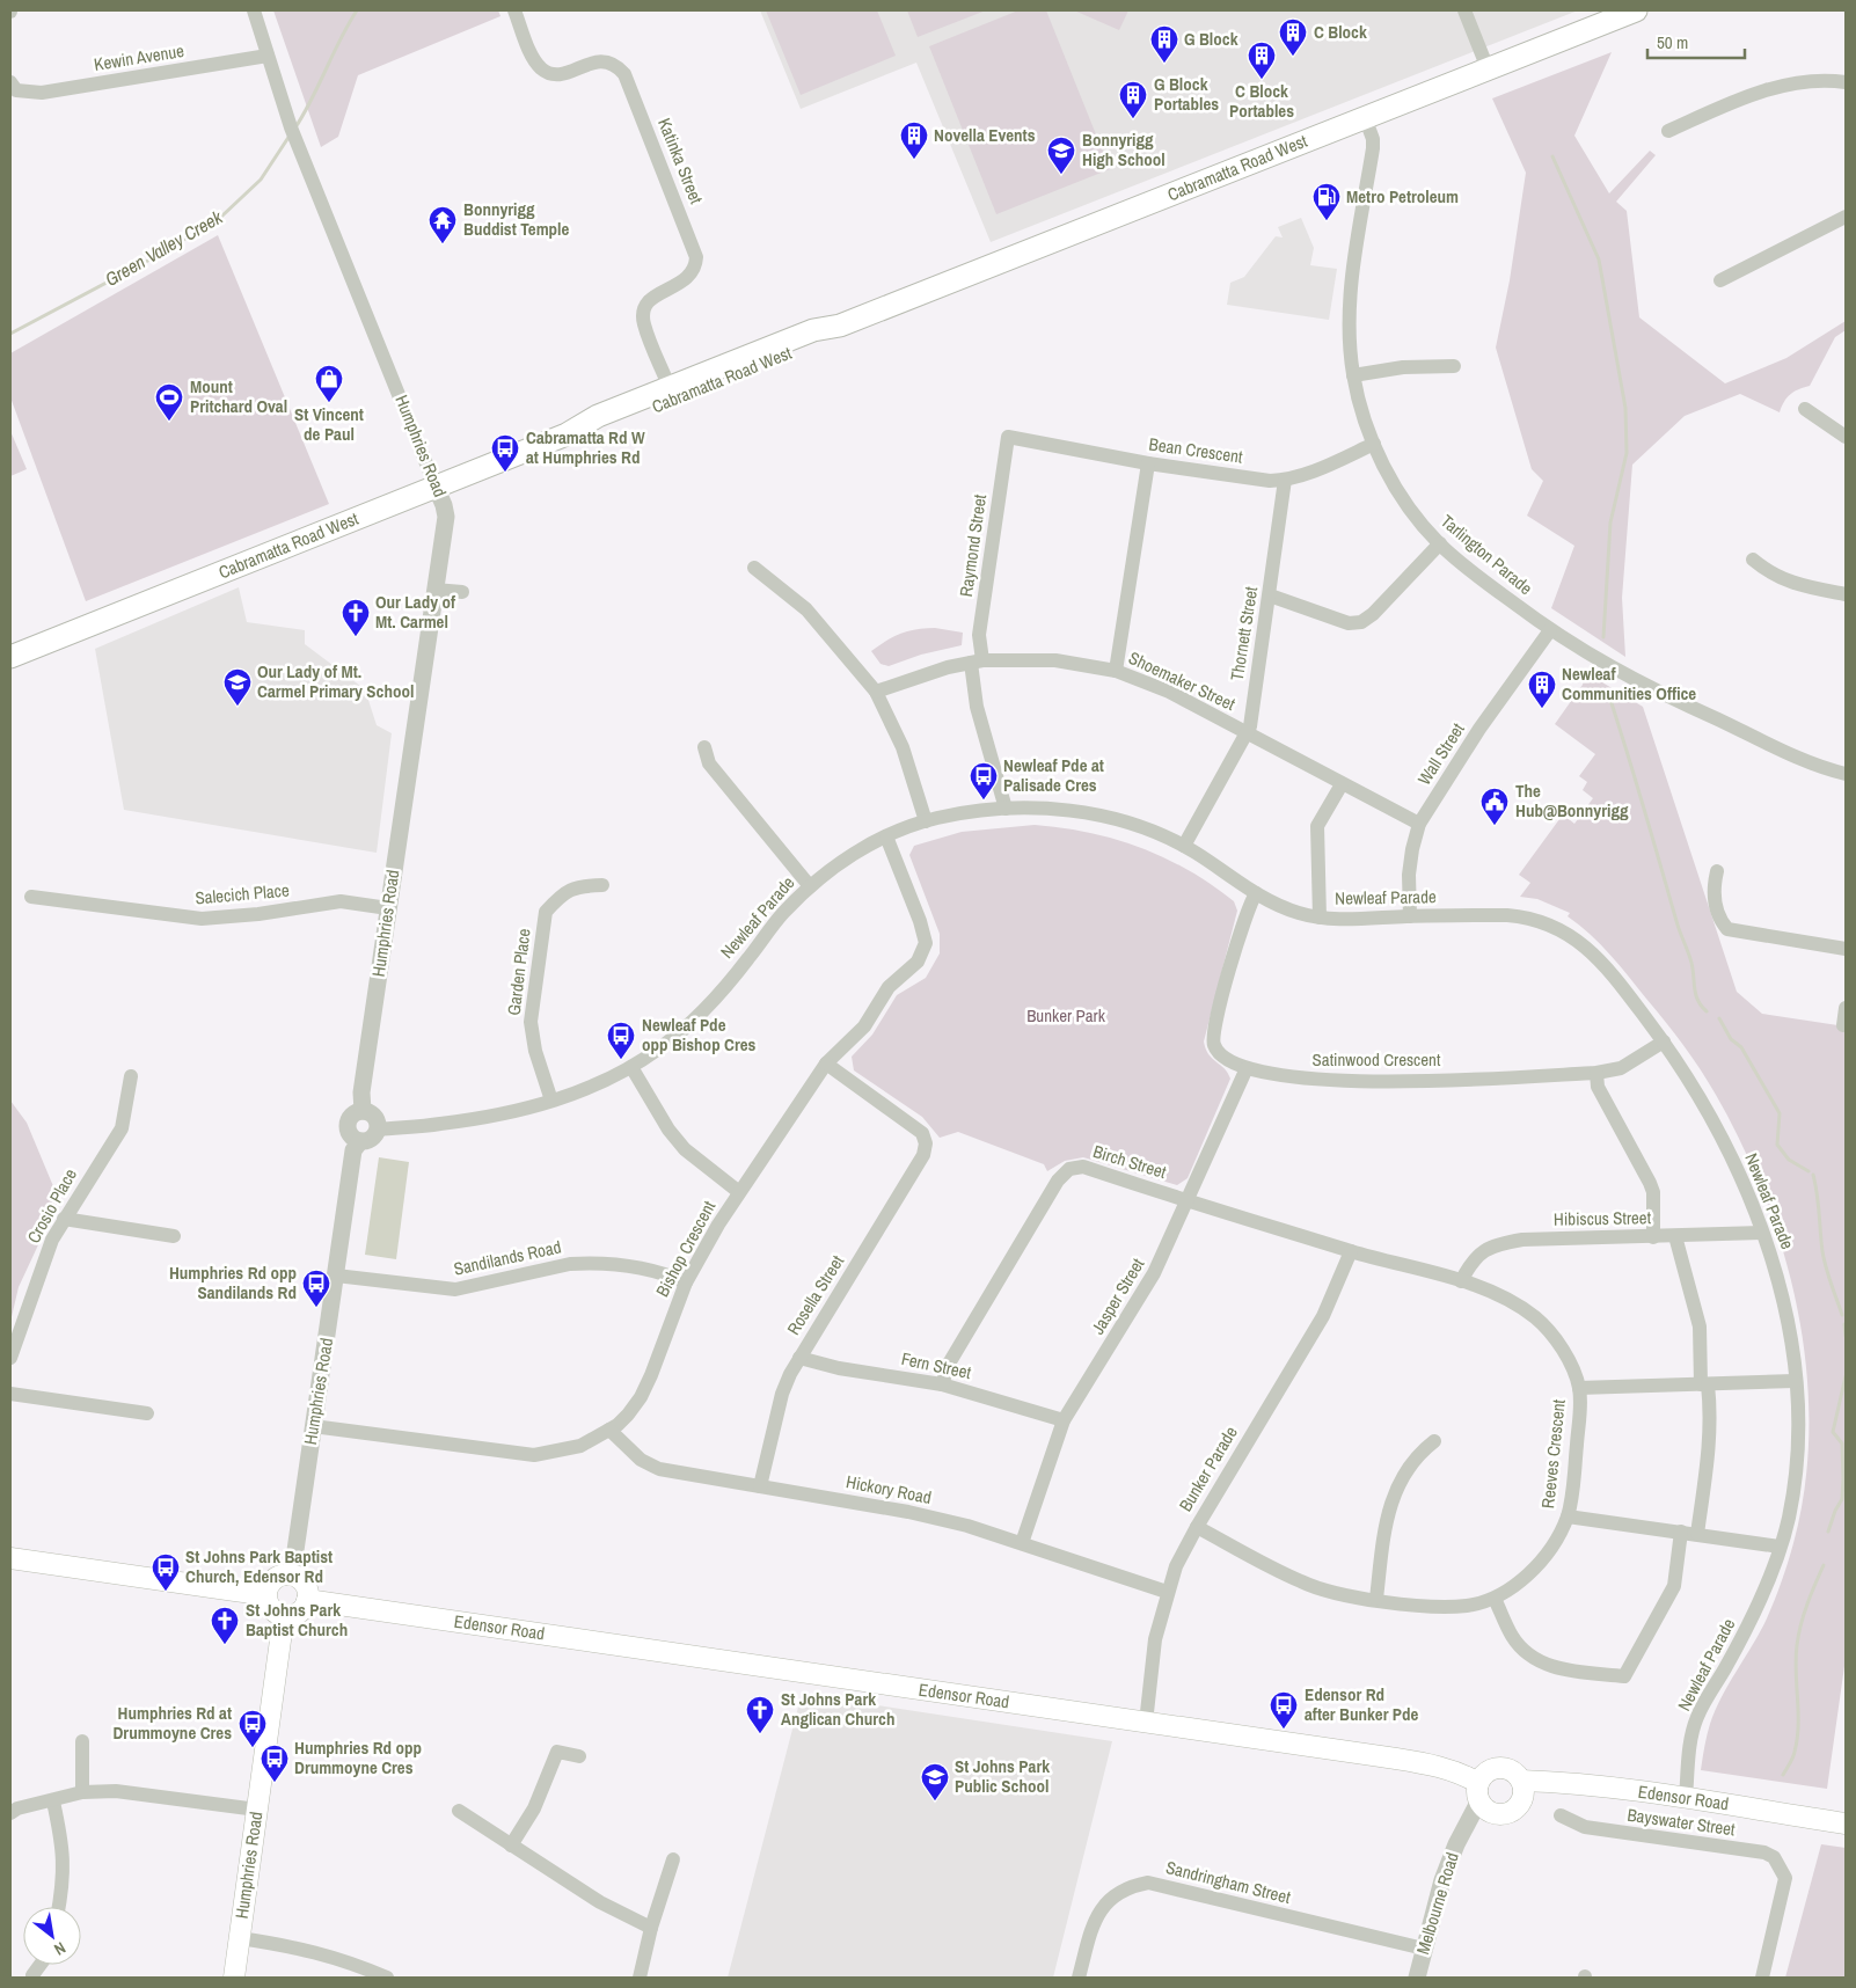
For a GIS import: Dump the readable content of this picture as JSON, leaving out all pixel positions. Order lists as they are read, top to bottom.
{
  "streets": {
    "main road": ["Cabramatta Road West", "Humphries Road", "Edensor Road"],
    "street": [
      "Kewin Avenue",
      "Katinka Street",
      "Bean Crescent",
      "Raymond Street",
      "Tarlington Parade",
      "Thornett Street",
      "Shoemaker Street",
      "Wall Street",
      "Salecich Place",
      "Newleaf Parade",
      "Garden Place",
      "Satinwood Crescent",
      "Birch Street",
      "Crosio Place",
      "Hibiscus Street",
      "Bishop Crescent",
      "Sandilands Road",
      "Rosella Street",
      "Jasper Street",
      "Fern Street",
      "Reeves Crescent",
      "Bunker Parade",
      "Hickory Road",
      "Bayswater Street",
      "Sandringham Street",
      "Melbourne Road"
    ]
  },
  "crossings": [
    ["Kewin Avenue", "Humphries Road"],
    ["Katinka Street", "Cabramatta Road West"],
    ["Cabramatta Road West", "Humphries Road"],
    ["Cabramatta Road West", "Tarlington Parade"],
    ["Humphries Road", "Salecich Place"],
    ["Humphries Road", "Newleaf Parade"],
    ["Humphries Road", "Bishop Crescent"],
    ["Humphries Road", "Sandilands Road"],
    ["Humphries Road", "Edensor Road"],
    ["Bean Crescent", "Raymond Street"],
    ["Bean Crescent", "Tarlington Parade"],
    ["Bean Crescent", "Thornett Street"],
    ["Raymond Street", "Shoemaker Street"],
    ["Raymond Street", "Newleaf Parade"],
    ["Tarlington Parade", "Wall Street"],
    ["Thornett Street", "Shoemaker Street"],
    ["Thornett Street", "Newleaf Parade"],
    ["Shoemaker Street", "Wall Street"],
    ["Wall Street", "Newleaf Parade"],
    ["Newleaf Parade", "Garden Place"],
    ["Newleaf Parade", "Satinwood Crescent"],
    ["Newleaf Parade", "Hibiscus Street"],
    ["Newleaf Parade", "Bishop Crescent"],
    ["Newleaf Parade", "Edensor Road"],
    ["Satinwood Crescent", "Jasper Street"],
    ["Birch Street", "Jasper Street"],
    ["Birch Street", "Fern Street"],
    ["Birch Street", "Reeves Crescent"],
    ["Birch Street", "Bunker Parade"],
    ["Hibiscus Street", "Reeves Crescent"],
    ["Bishop Crescent", "Sandilands Road"],
    ["Bishop Crescent", "Rosella Street"],
    ["Bishop Crescent", "Hickory Road"],
    ["Rosella Street", "Fern Street"],
    ["Rosella Street", "Hickory Road"],
    ["Jasper Street", "Fern Street"],
    ["Jasper Street", "Hickory Road"],
    ["Reeves Crescent", "Bunker Parade"],
    ["Bunker Parade", "Hickory Road"],
    ["Bunker Parade", "Edensor Road"],
    ["Edensor Road", "Melbourne Road"],
    ["Sandringham Street", "Melbourne Road"]
  ],
  "water": ["Green Valley Creek"],
  "parks": ["Bunker Park"],
  "places": {
    "building": [
      "C Block",
      "G Block",
      "C Block Portables",
      "G Block Portables",
      "Novella Events",
      "Newleaf Communities Office"
    ],
    "school or university": ["Bonnyrigg High School", "Our Lady of Mt. Carmel Primary School", "St Johns Park Public School"],
    "fuel station": ["Metro Petroleum"],
    "temple": ["Bonnyrigg Buddist Temple"],
    "shop": ["St Vincent de Paul"],
    "sports": ["Mount Pritchard Oval"],
    "bus stop": [
      "Cabramatta Rd W at Humphries Rd",
      "Newleaf Pde at Palisade Cres",
      "Newleaf Pde opp Bishop Cres",
      "Humphries Rd opp Sandilands Rd",
      "St Johns Park Baptist Church, Edensor Rd",
      "Edensor Rd after Bunker Pde",
      "Humphries Rd at Drummoyne Cres",
      "Humphries Rd opp Drummoyne Cres"
    ],
    "church": ["Our Lady of Mt. Carmel", "St Johns Park Baptist Church", "St Johns Park Anglican Church"],
    "public building": ["The Hub@Bonnyrigg"]
  },
  "scale_bar": "50 m",
  "north": "bottom right"
}
